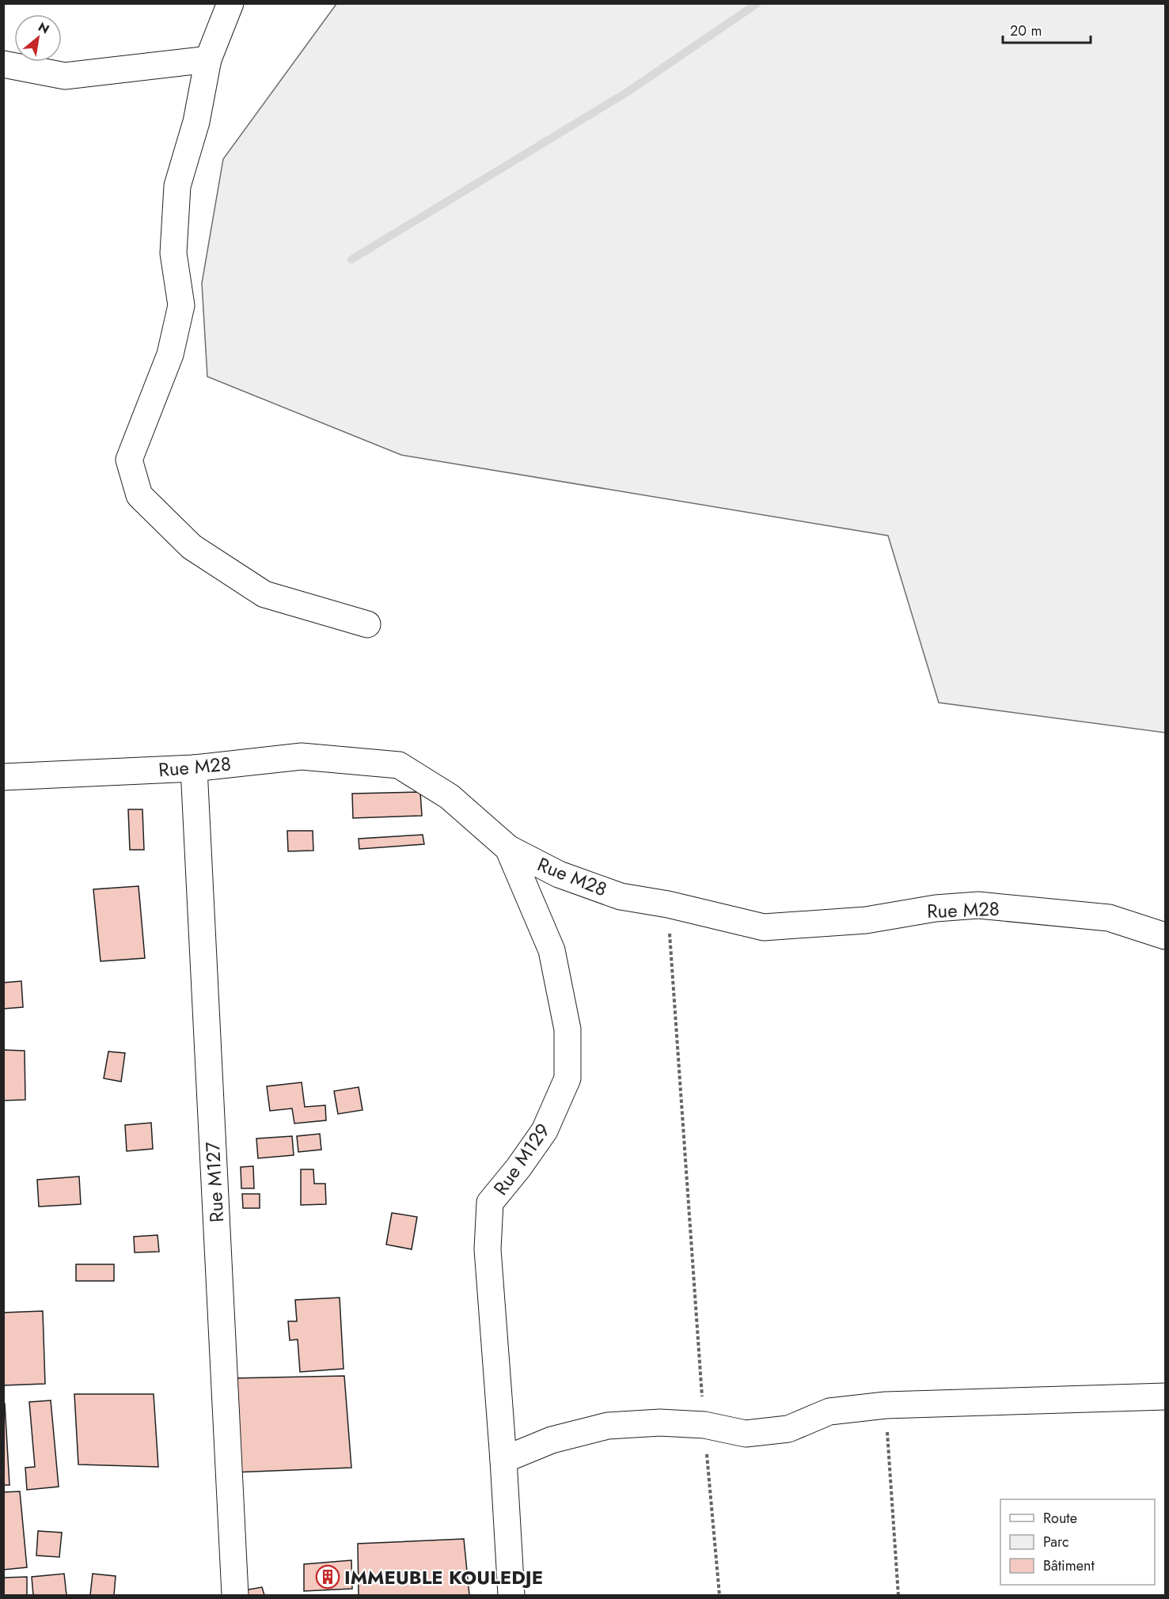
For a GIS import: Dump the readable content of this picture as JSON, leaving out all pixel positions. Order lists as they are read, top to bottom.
{
  "streets": {
    "street": ["Rue M28", "Rue M129", "Rue M127"]
  },
  "crossings": [
    ["Rue M28", "Rue M129"],
    ["Rue M28", "Rue M127"]
  ],
  "places": {
    "building": ["IMMEUBLE KOULEDJE"]
  },
  "legend": ["Route", "Parc", "Bâtiment"],
  "scale_bar": "20 m",
  "north": "top right"
}
